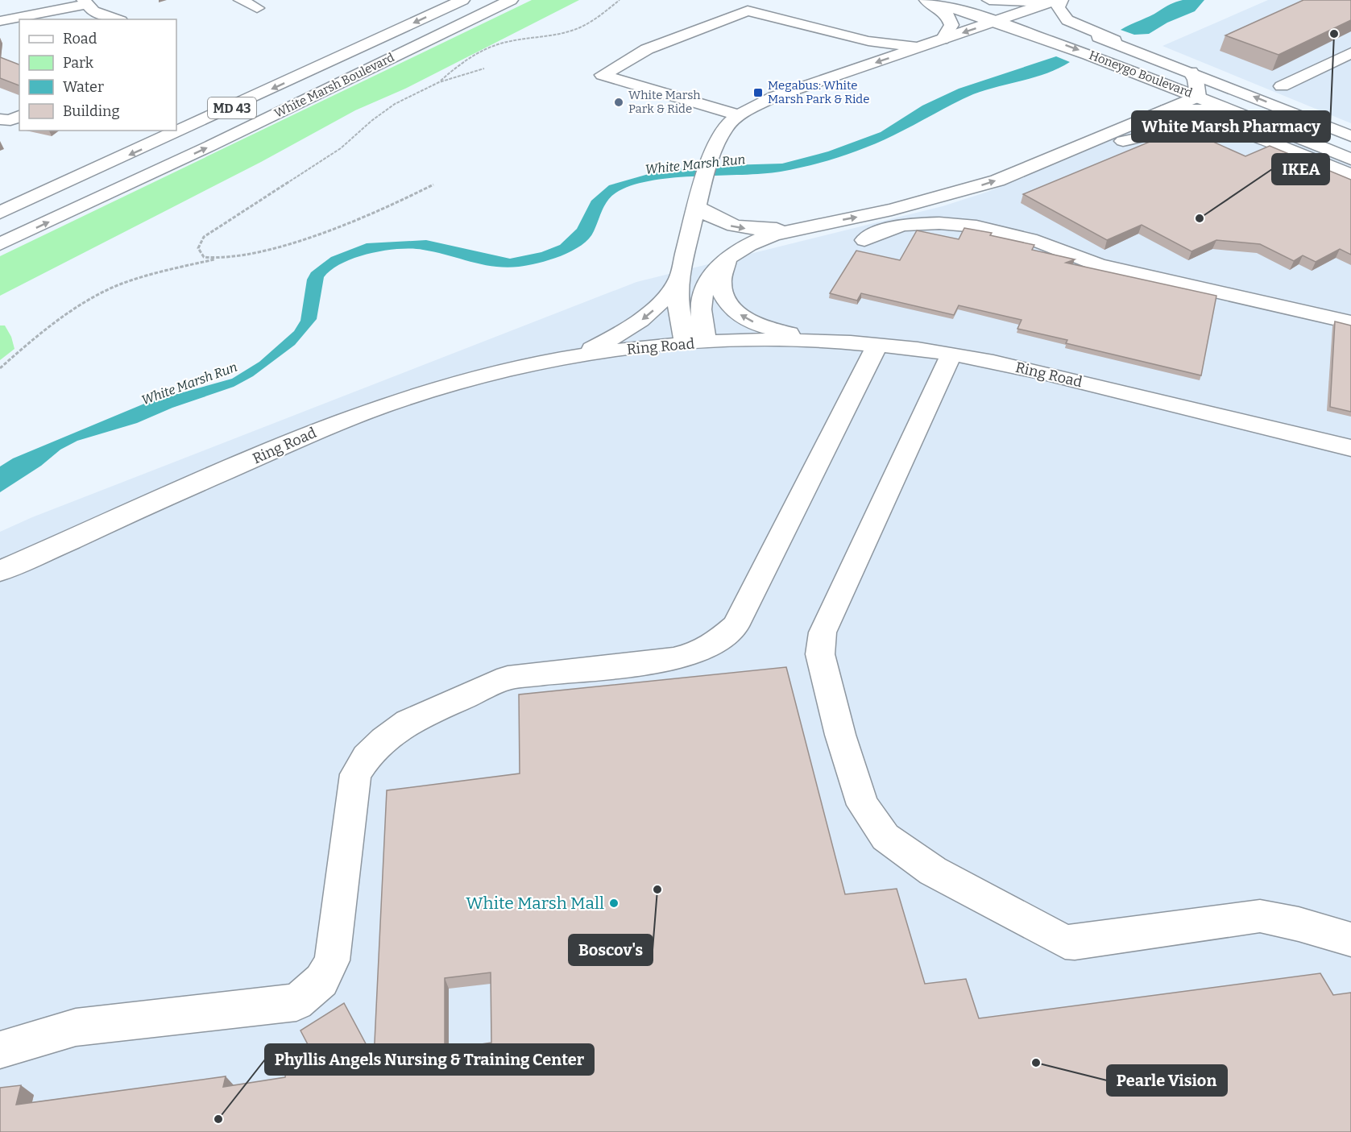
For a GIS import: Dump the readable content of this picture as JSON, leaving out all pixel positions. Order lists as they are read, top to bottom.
{
  "streets": {
    "main road": [
      "Honeygo Boulevard",
      "White Marsh Boulevard",
      "MD 43",
      "Ring Road"
    ]
  },
  "water": ["White Marsh Run"],
  "places": {
    "other": [
      "White Marsh Pharmacy",
      "White Marsh Park & Ride",
      "IKEA",
      "Boscov's",
      "White Marsh Mall",
      "Pearle Vision",
      "Phyllis Angels Nursing & Training Center"
    ],
    "transit": ["Megabus: White Marsh Park & Ride"]
  },
  "legend": [
    "Road",
    "Park",
    "Water",
    "Building"
  ]
}
